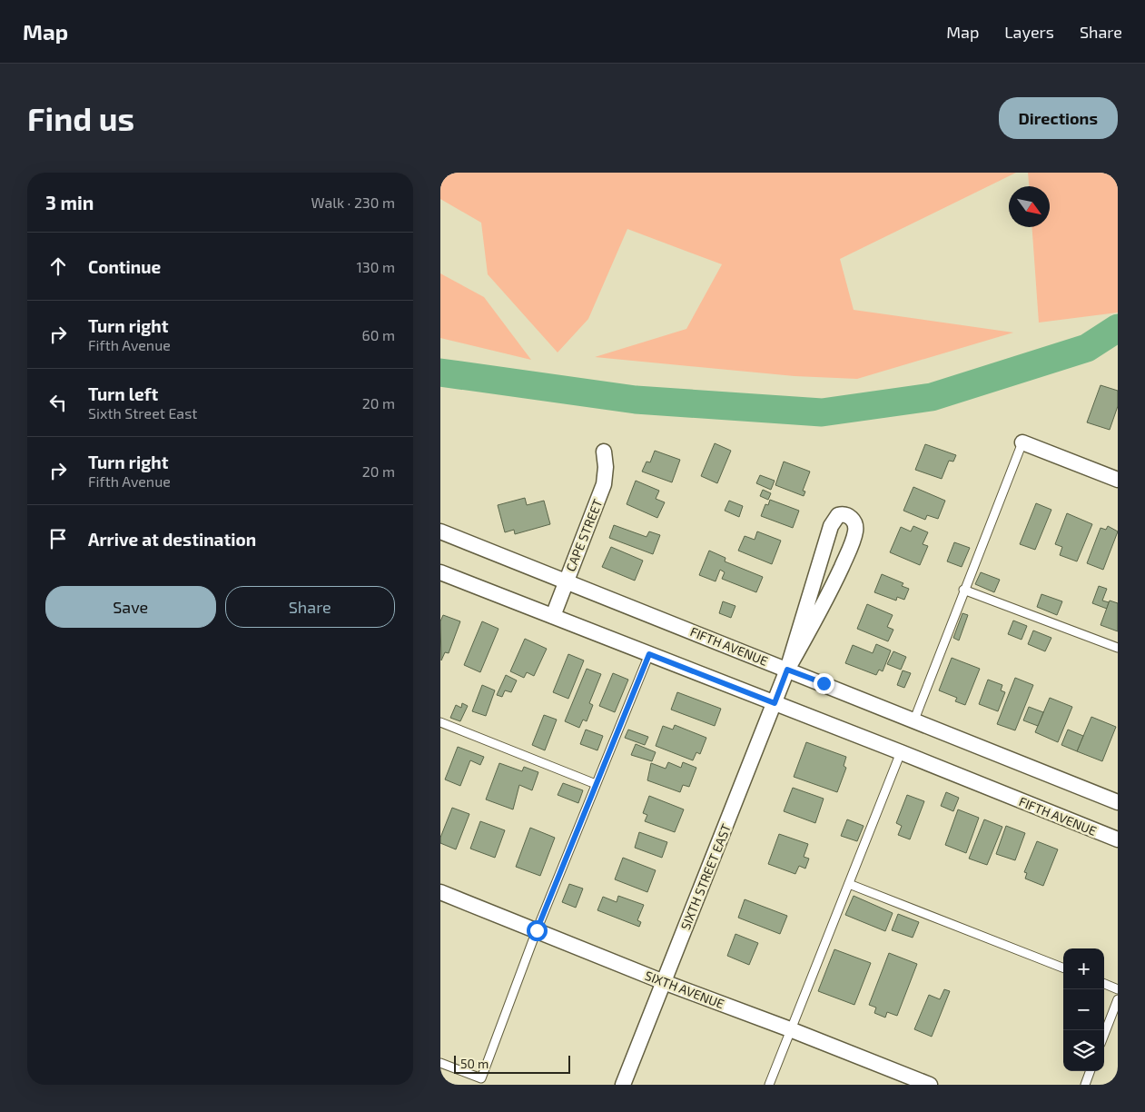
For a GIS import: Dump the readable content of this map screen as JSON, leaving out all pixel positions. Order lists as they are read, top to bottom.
{
  "streets": {
    "street": [
      "CAPE STREET",
      "FIFTH AVENUE",
      "SIXTH STREET EAST",
      "SIXTH AVENUE"
    ]
  },
  "crossings": [
    ["CAPE STREET", "FIFTH AVENUE"],
    ["FIFTH AVENUE", "SIXTH STREET EAST"],
    ["SIXTH STREET EAST", "SIXTH AVENUE"]
  ],
  "scale_bar": "50 m",
  "north": "bottom right",
  "page": {
    "header": "Map",
    "nav": ["Map", "Layers", "Share"],
    "buttons": [
      "Directions",
      ["Save", "Share"]
    ],
    "title": "Find us",
    "heading": ["3 min", "Walk · 230 m"],
    "list": [
      ["Continue", "130 m"],
      ["Turn right", "Fifth Avenue", "60 m"],
      ["Turn left", "Sixth Street East", "20 m"],
      ["Turn right", "Fifth Avenue", "20 m"],
      "Arrive at destination"
    ],
    "map_buttons": ["+", "−"],
    "scale": "50 m"
  }
}
